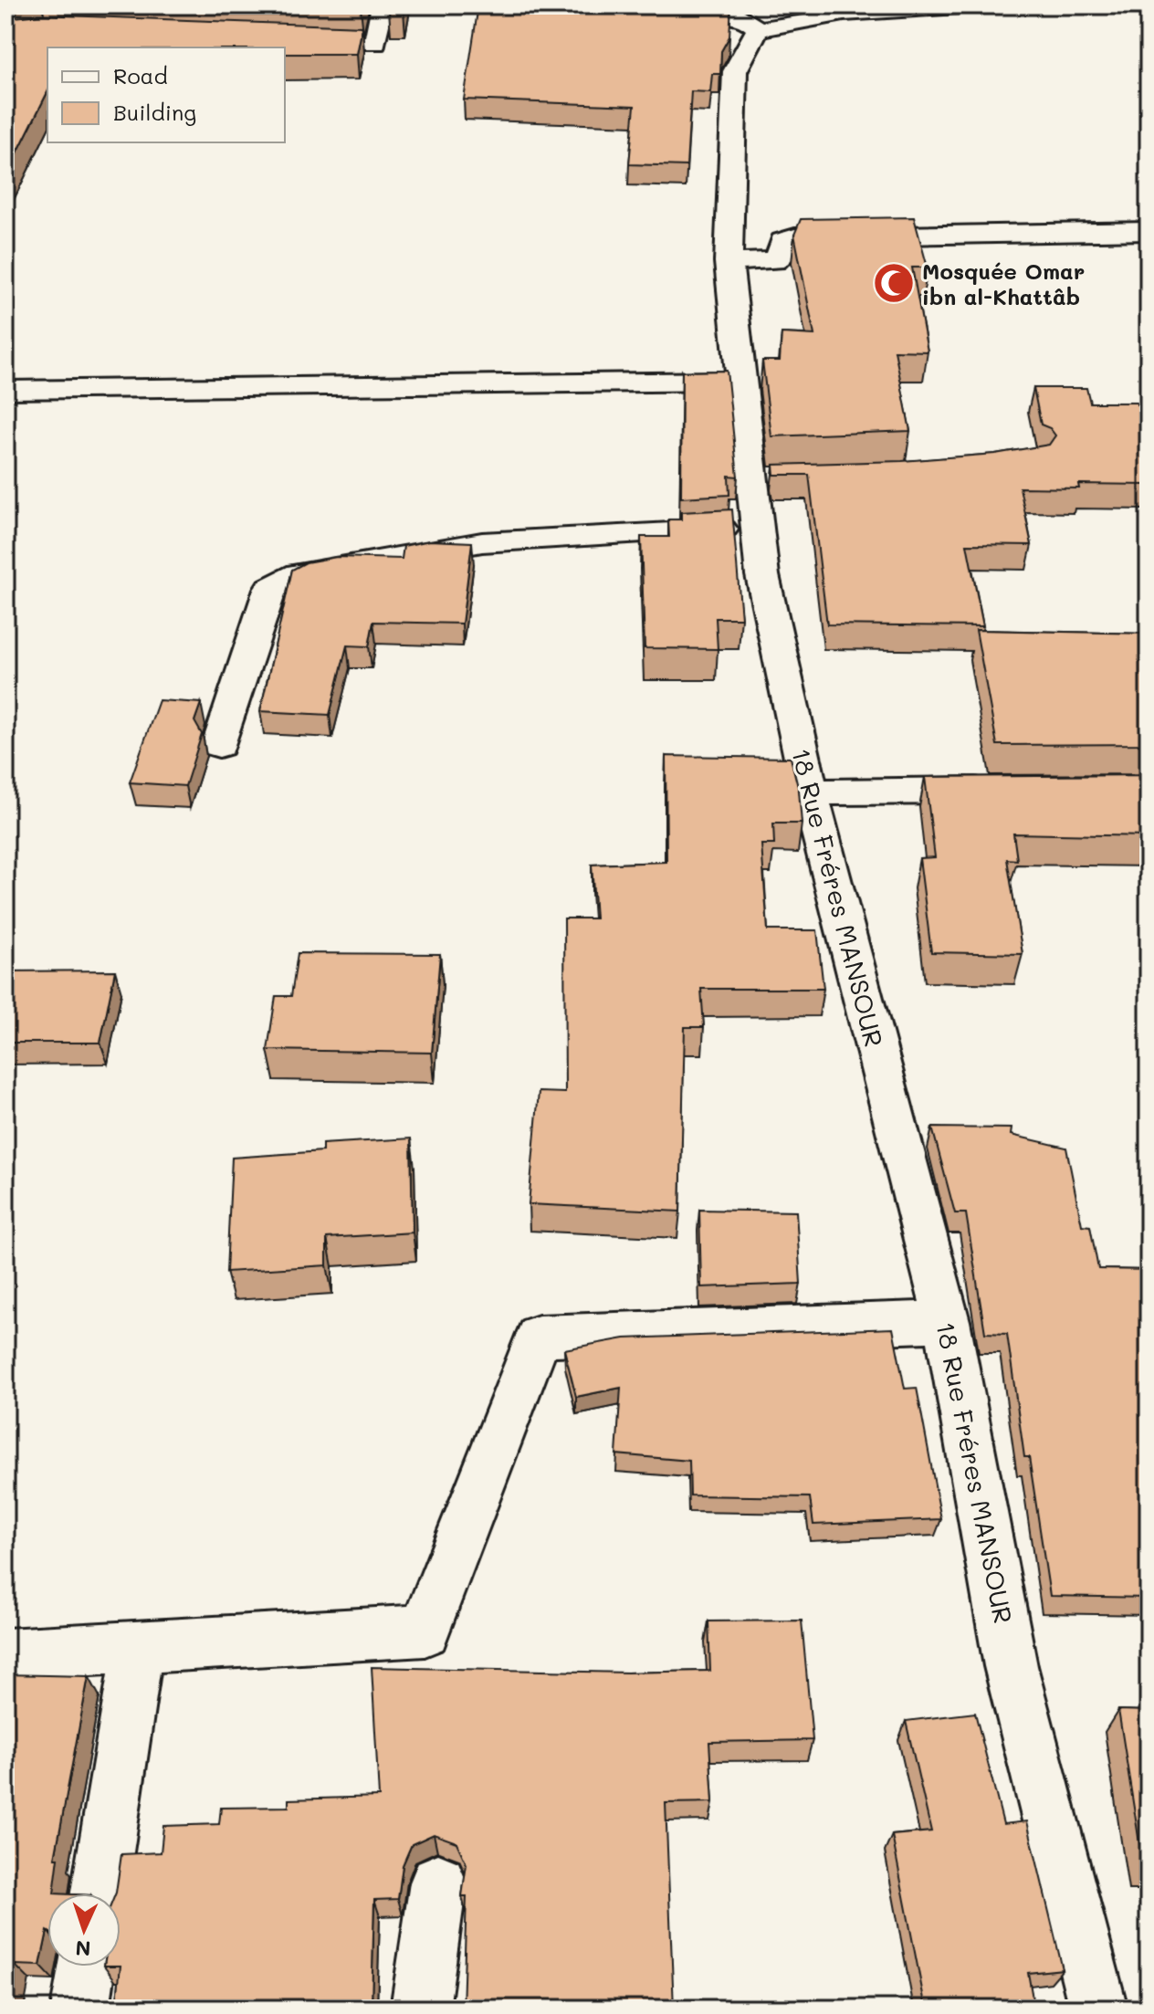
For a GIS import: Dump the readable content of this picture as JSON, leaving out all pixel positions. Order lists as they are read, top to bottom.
{
  "streets": {
    "street": ["18 Rue Fréres MANSOUR"]
  },
  "places": {
    "mosque": ["Mosquée Omar ibn al-Khattâb"]
  },
  "legend": ["Road", "Building"],
  "north": "bottom"
}
